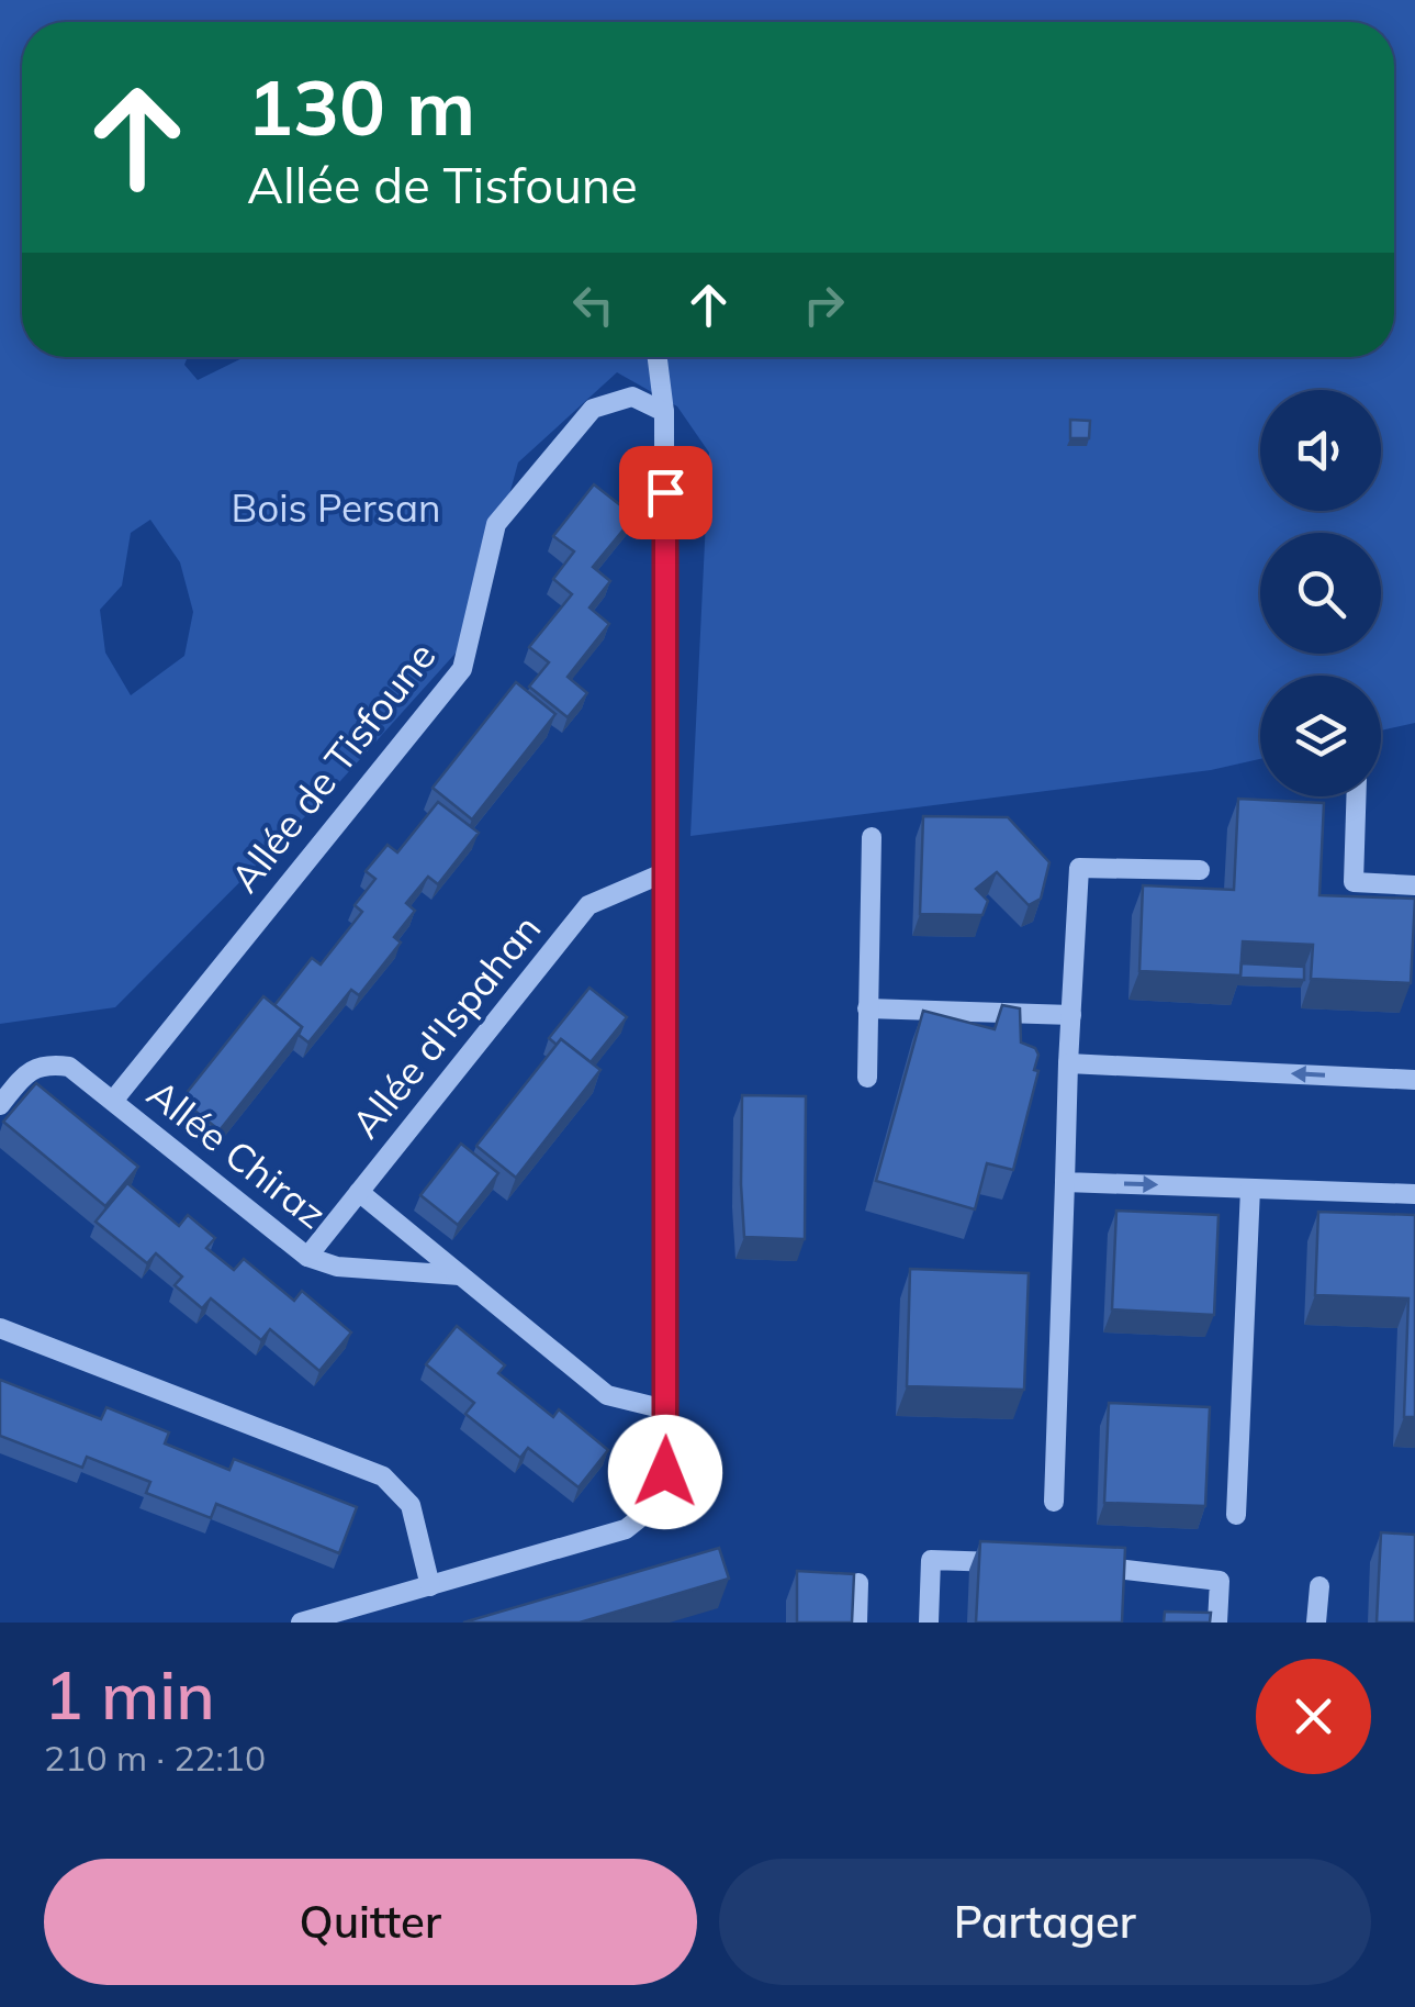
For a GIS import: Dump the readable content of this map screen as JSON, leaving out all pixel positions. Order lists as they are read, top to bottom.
{
  "streets": {
    "street": ["Allée de Tisfoune", "Allée d'Ispahan", "Allée Chiraz"]
  },
  "crossings": [
    ["Allée de Tisfoune", "Allée Chiraz"],
    ["Allée d'Ispahan", "Allée Chiraz"]
  ],
  "parks": ["Bois Persan"],
  "page": {
    "turn": ["130 m", "Allée de Tisfoune"],
    "heading": ["1 min", "210 m · 22:10"],
    "buttons": ["Quitter", "Partager"]
  }
}
